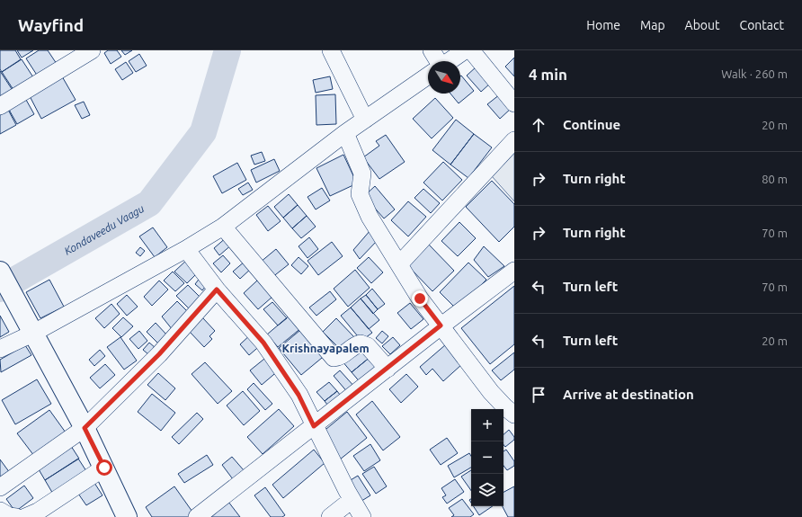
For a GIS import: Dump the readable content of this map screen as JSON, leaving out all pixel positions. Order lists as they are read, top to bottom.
{
  "districts": ["Krishnayapalem"],
  "water": ["Kondaveedu Vaagu"],
  "north": "bottom right",
  "page": {
    "header": "Wayfind",
    "nav": [
      "Home",
      "Map",
      "About",
      "Contact"
    ],
    "heading": ["4 min", "Walk · 260 m"],
    "list": [
      ["Continue", "20 m"],
      ["Turn right", "80 m"],
      ["Turn right", "70 m"],
      ["Turn left", "70 m"],
      ["Turn left", "20 m"],
      "Arrive at destination"
    ],
    "map_buttons": ["+", "−"]
  }
}
